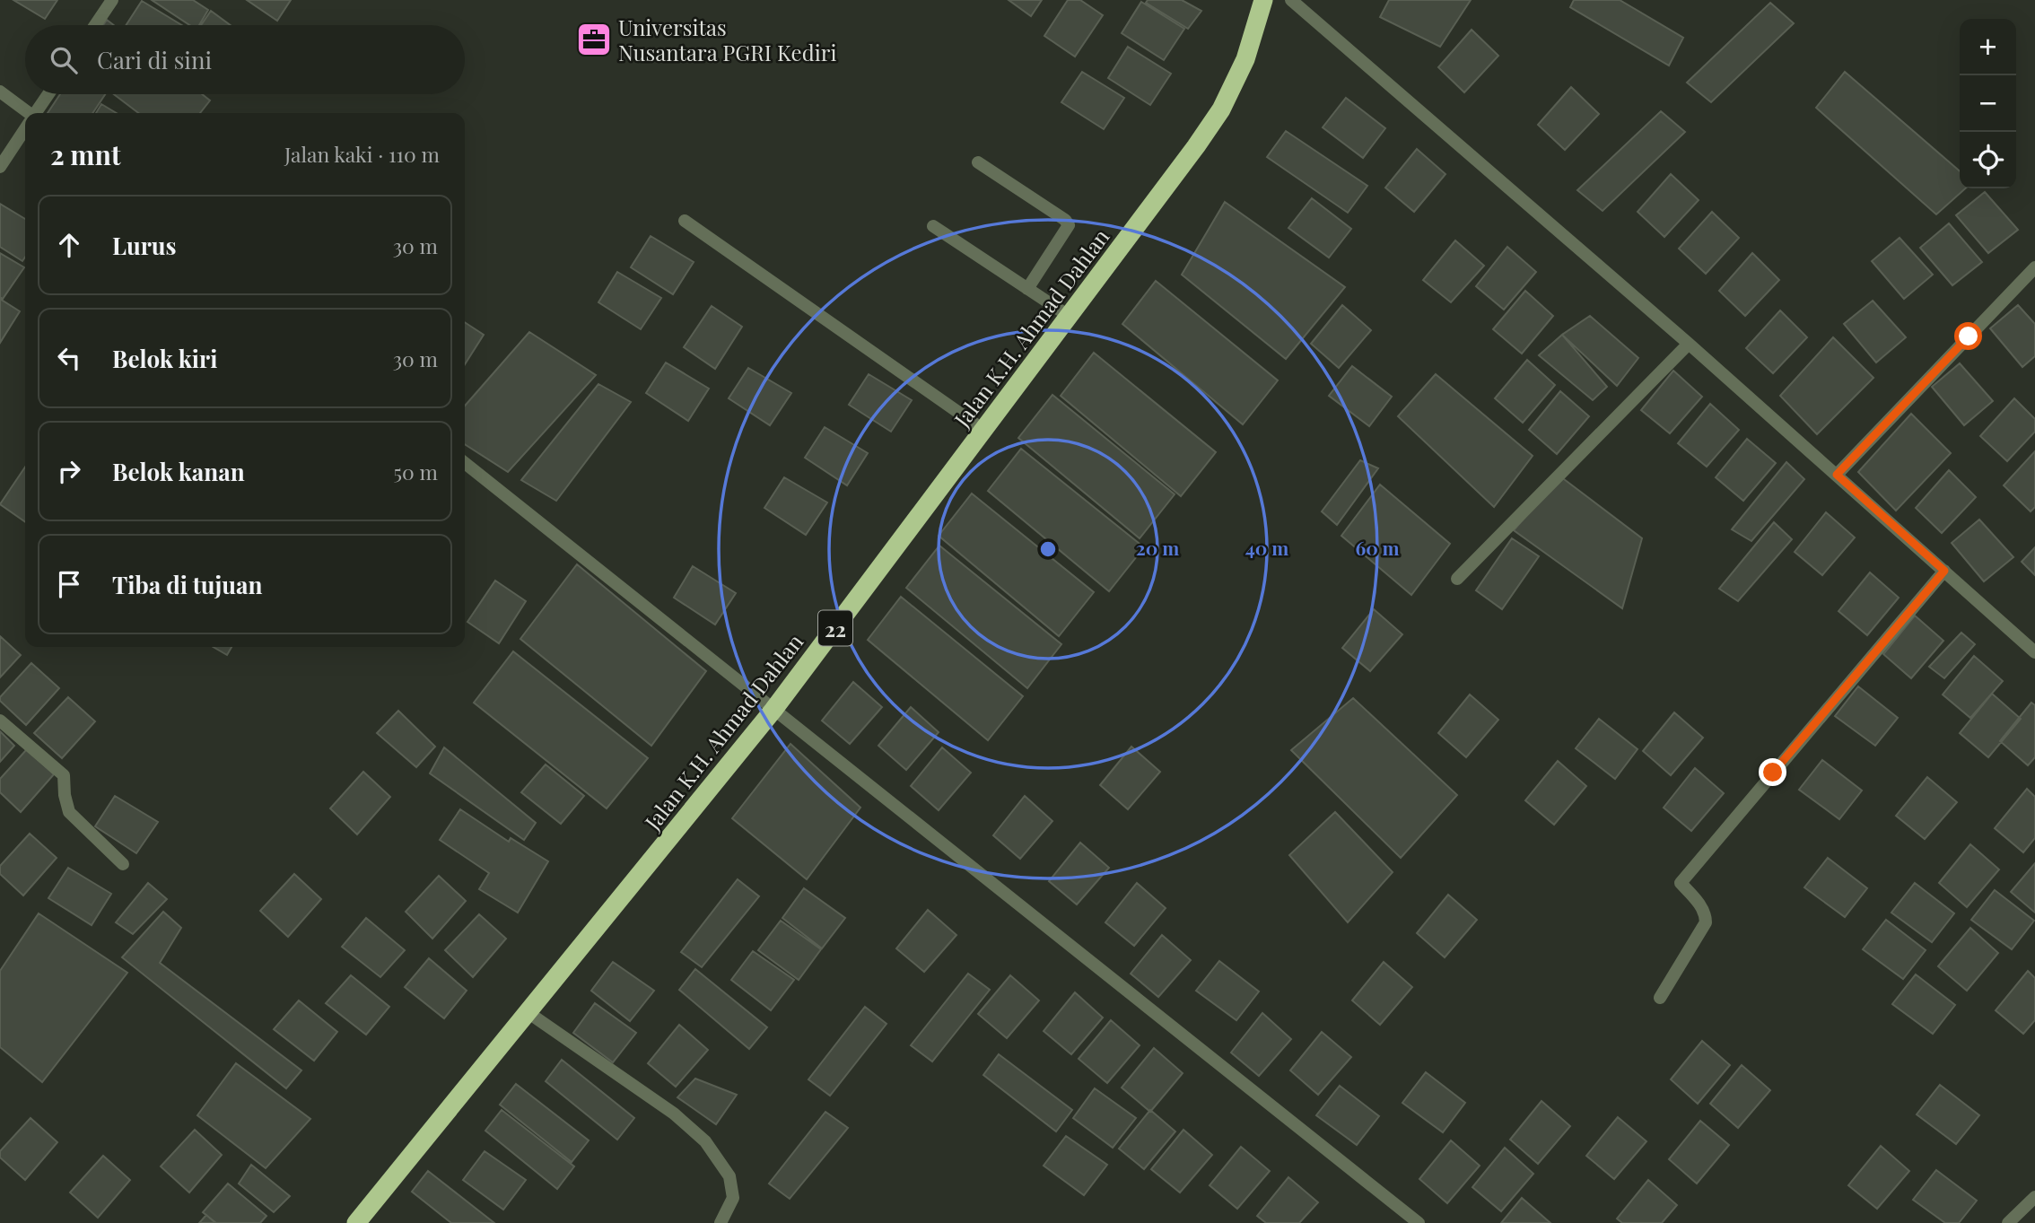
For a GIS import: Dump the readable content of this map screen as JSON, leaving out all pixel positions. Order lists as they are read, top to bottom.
{
  "streets": {
    "highway": ["Jalan K.H. Ahmad Dahlan", "22"]
  },
  "places": {
    "office": ["Universitas Nusantara PGRI Kediri"]
  },
  "page": {
    "map_buttons": ["+", "−"],
    "search": "Cari di sini",
    "heading": ["2 mnt", "Jalan kaki · 110 m"],
    "list": [
      ["Lurus", "30 m"],
      ["Belok kiri", "30 m"],
      ["Belok kanan", "50 m"],
      "Tiba di tujuan"
    ]
  },
  "rings": ["20 m", "40 m", "60 m"]
}
